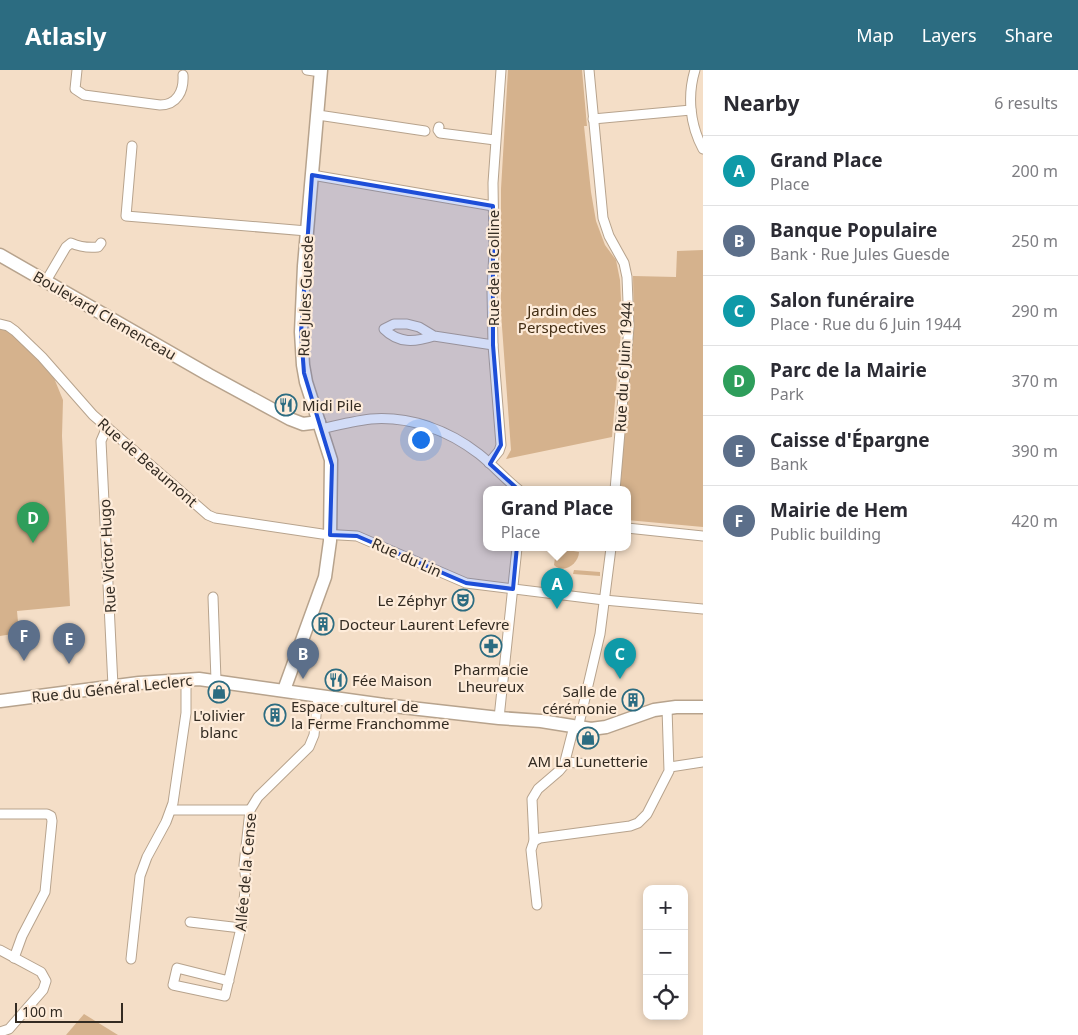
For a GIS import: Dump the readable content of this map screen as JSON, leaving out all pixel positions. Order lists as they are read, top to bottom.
{
  "streets": {
    "main road": ["Rue Jules Guesde", "Boulevard Clemenceau", "Rue du Général Leclerc"],
    "street": [
      "Rue de la Colline",
      "Rue du 6 Juin 1944",
      "Rue de Beaumont",
      "Rue Victor Hugo",
      "Rue du Lin",
      "Allée de la Cense"
    ]
  },
  "crossings": [
    ["Rue Jules Guesde", "Boulevard Clemenceau"],
    ["Rue Jules Guesde", "Rue de Beaumont"],
    ["Rue Jules Guesde", "Rue du Lin"],
    ["Rue Jules Guesde", "Rue du Général Leclerc"],
    ["Rue de Beaumont", "Rue Victor Hugo"],
    ["Rue de Beaumont", "Rue du Lin"],
    ["Rue Victor Hugo", "Rue du Général Leclerc"],
    ["Rue du Général Leclerc", "Allée de la Cense"]
  ],
  "parks": ["Jardin des Perspectives"],
  "places": {
    "restaurant": ["Midi Pile", "Fée Maison"],
    "theatre": ["Le Zéphyr"],
    "building": ["Docteur Laurent Lefevre", "Salle de cérémonie", "Espace culturel de la Ferme Franchomme"],
    "pharmacy": ["Pharmacie Lheureux"],
    "shop": ["L'olivier blanc", "AM La Lunetterie"]
  },
  "scale_bar": "100 m",
  "page": {
    "header": "Atlasly",
    "nav": ["Map", "Layers", "Share"],
    "heading": ["Nearby", "6 results"],
    "list": [
      {
        "mark": "A",
        "name": "Grand Place",
        "note": "Place",
        "value": "200 m"
      },
      {
        "mark": "B",
        "name": "Banque Populaire",
        "note": "Bank · Rue Jules Guesde",
        "value": "250 m"
      },
      {
        "mark": "C",
        "name": "Salon funéraire",
        "note": "Place · Rue du 6 Juin 1944",
        "value": "290 m"
      },
      {
        "mark": "D",
        "name": "Parc de la Mairie",
        "note": "Park",
        "value": "370 m"
      },
      {
        "mark": "E",
        "name": "Caisse d'Épargne",
        "note": "Bank",
        "value": "390 m"
      },
      {
        "mark": "F",
        "name": "Mairie de Hem",
        "note": "Public building",
        "value": "420 m"
      }
    ],
    "popup": ["Grand Place", "Place"],
    "pins": [
      "D",
      "A",
      "F",
      "E",
      "B",
      "C"
    ],
    "map_buttons": ["+", "−"],
    "scale": "100 m"
  }
}
